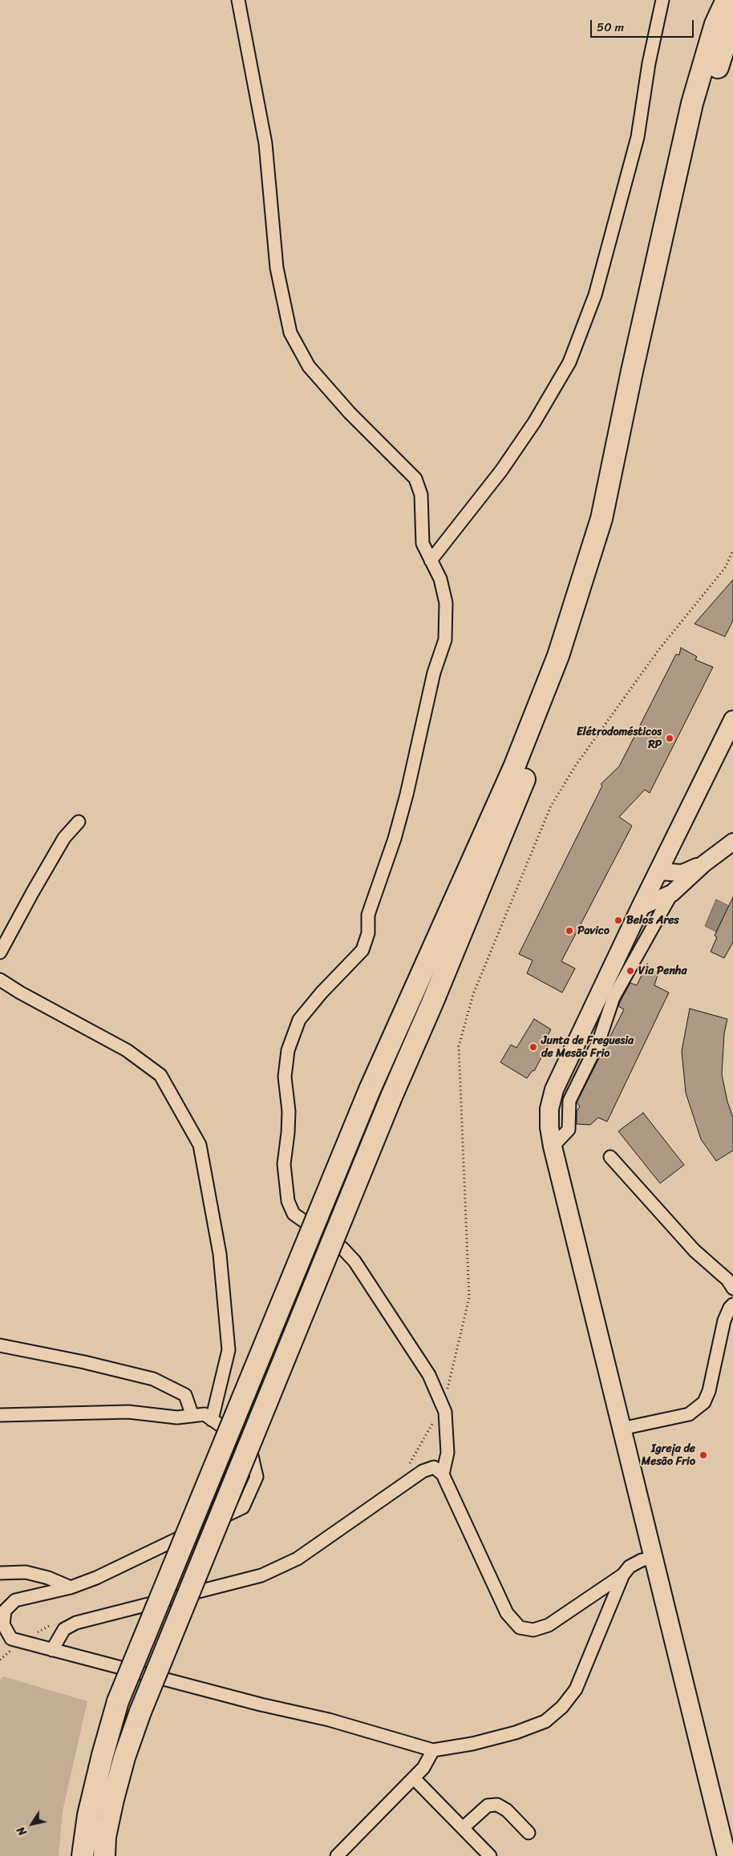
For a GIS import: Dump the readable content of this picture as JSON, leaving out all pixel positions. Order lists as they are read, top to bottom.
{
  "places": [
    "Elétrodomésticos RP",
    "Belos Ares",
    "Pavico",
    "Via Penha",
    "Junta de Freguesia de Mesão Frio",
    "Igreja de Mesão Frio"
  ],
  "scale_bar": "50 m",
  "north": "bottom left"
}
